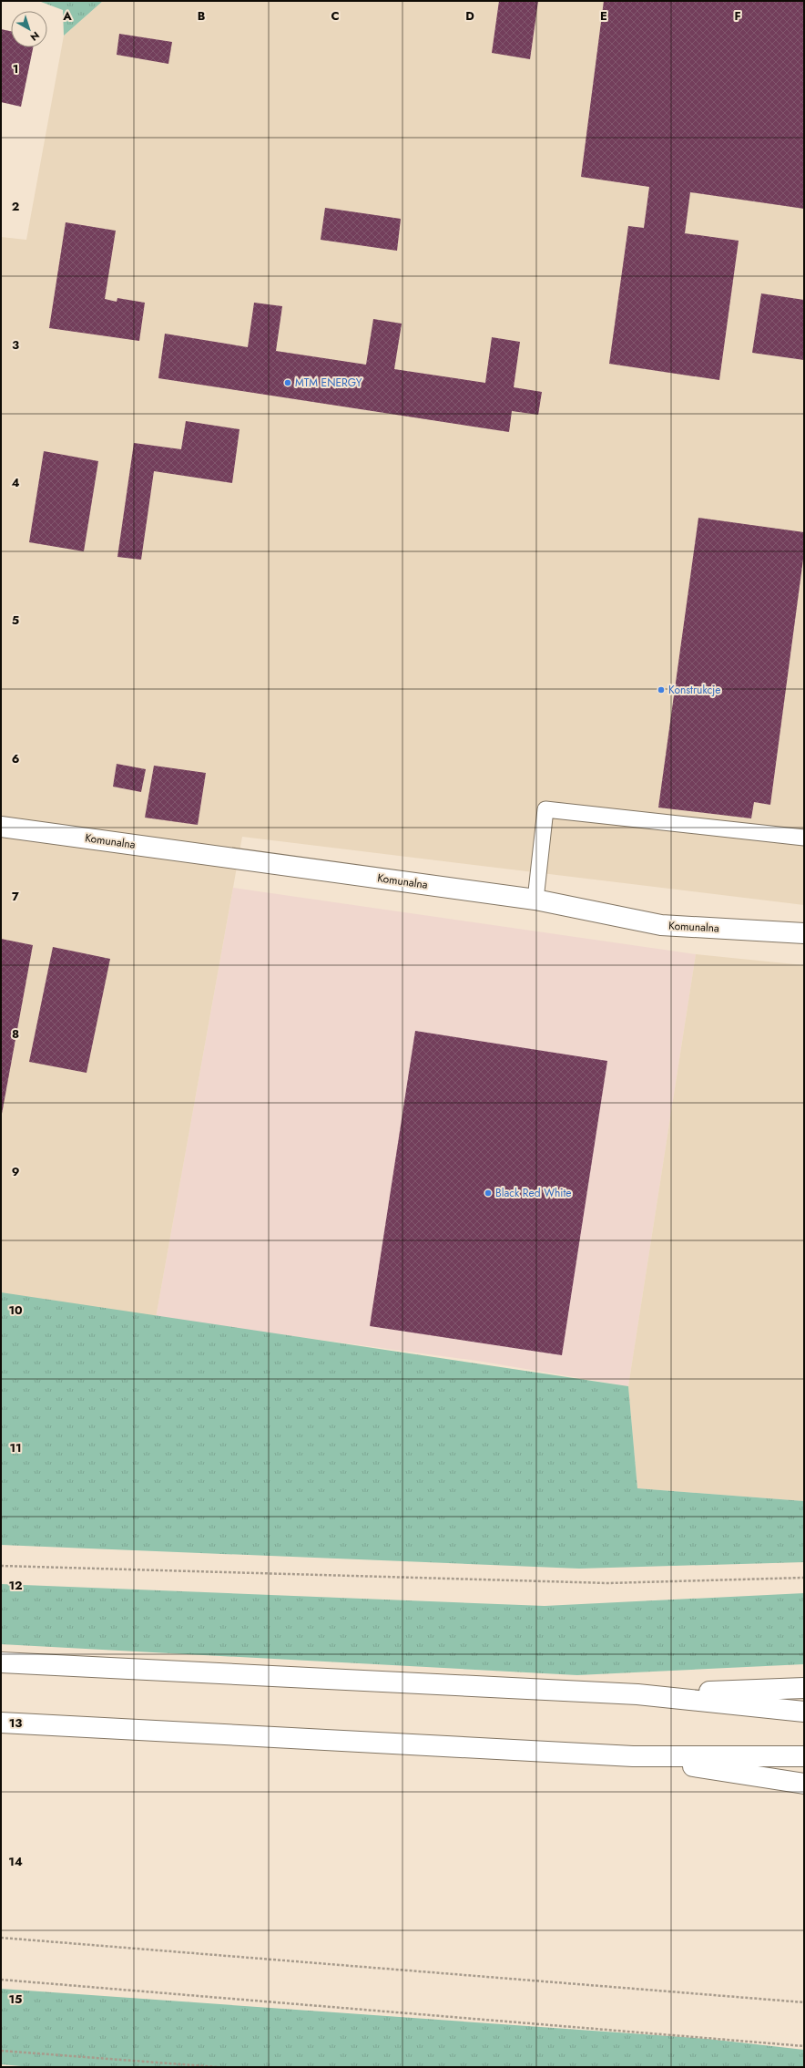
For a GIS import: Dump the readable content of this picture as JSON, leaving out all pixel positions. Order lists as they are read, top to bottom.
{
  "streets": {
    "main road": ["Komunalna"]
  },
  "places": ["MTM ENERGY", "Konstrukcje", "Black Red White"],
  "north": "bottom right",
  "grid": {
    "columns": [
      "A",
      "B",
      "C",
      "D",
      "E",
      "F"
    ],
    "rows": [
      "1",
      "2",
      "3",
      "4",
      "5",
      "6",
      "7",
      "8",
      "9",
      "10",
      "11",
      "12",
      "13",
      "14",
      "15"
    ]
  }
}
